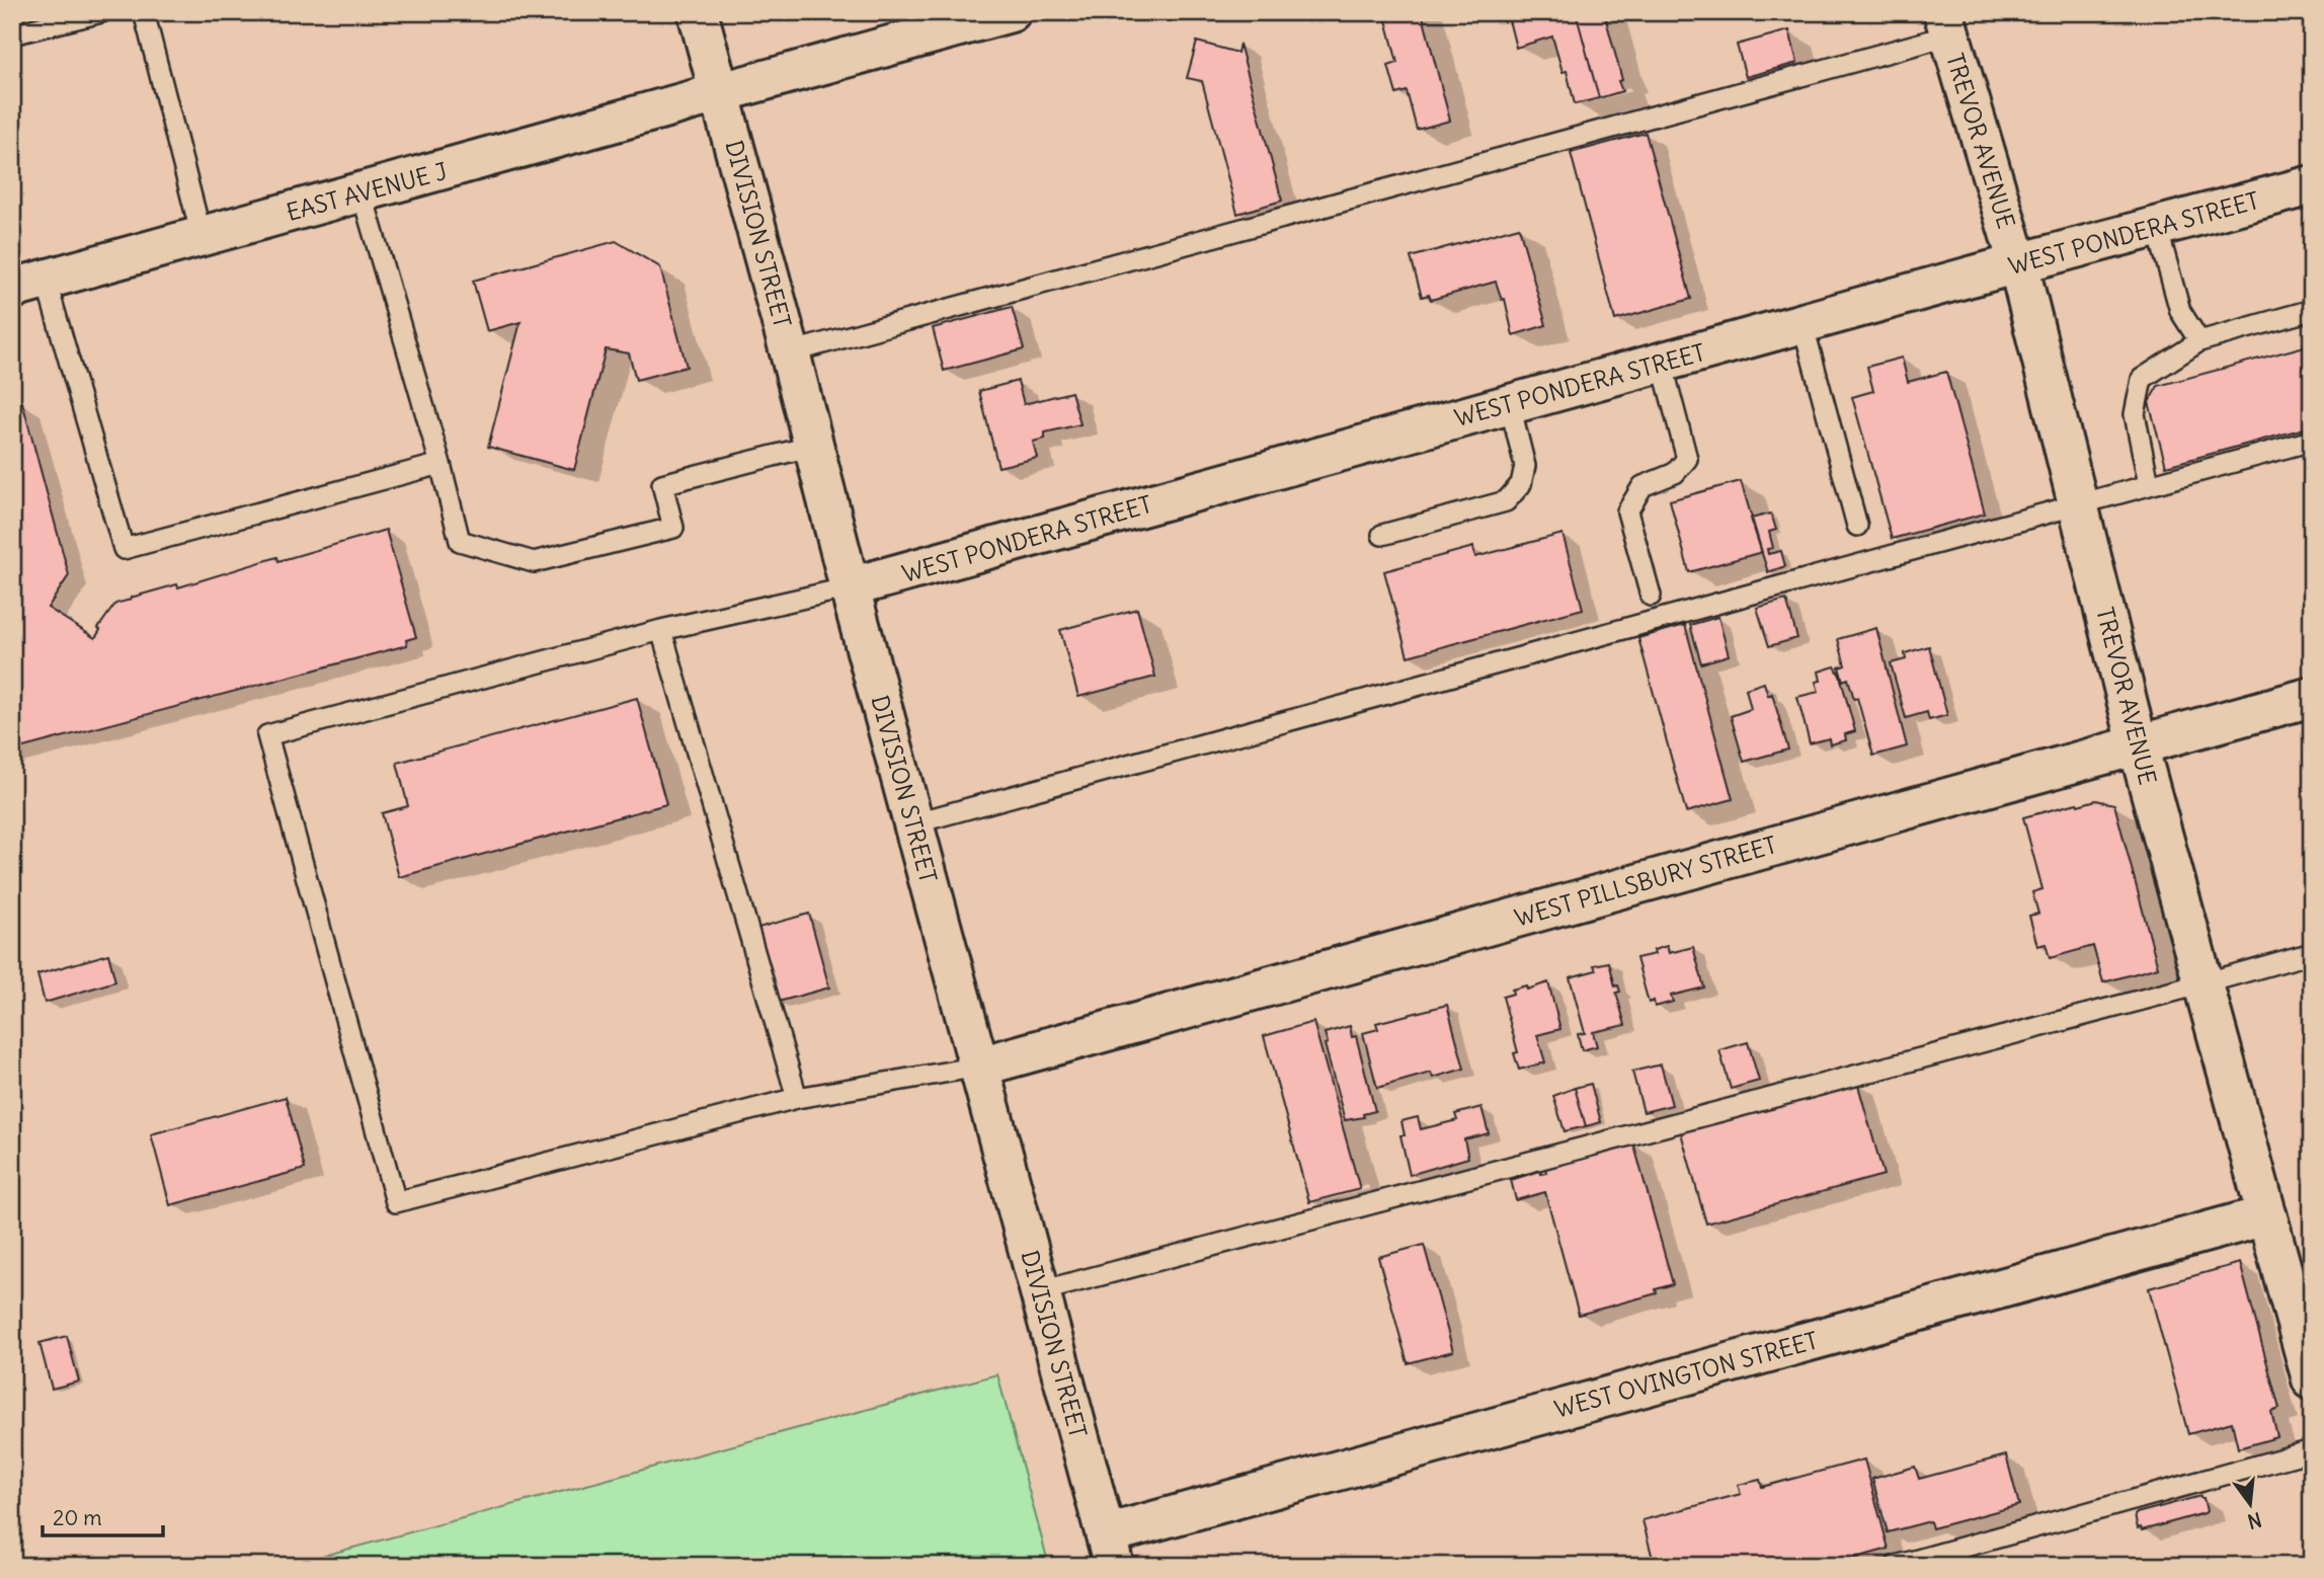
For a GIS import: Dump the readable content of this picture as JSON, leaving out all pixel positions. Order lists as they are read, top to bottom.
{
  "streets": {
    "street": [
      "TREVOR AVENUE",
      "EAST AVENUE J",
      "WEST PONDERA STREET",
      "DIVISION STREET",
      "WEST PILLSBURY STREET",
      "WEST OVINGTON STREET"
    ]
  },
  "crossings": [
    ["TREVOR AVENUE", "WEST PONDERA STREET"],
    ["TREVOR AVENUE", "WEST PILLSBURY STREET"],
    ["TREVOR AVENUE", "WEST OVINGTON STREET"],
    ["EAST AVENUE J", "DIVISION STREET"],
    ["WEST PONDERA STREET", "DIVISION STREET"],
    ["DIVISION STREET", "WEST PILLSBURY STREET"],
    ["DIVISION STREET", "WEST OVINGTON STREET"]
  ],
  "scale_bar": "20 m",
  "north": "bottom"
}
